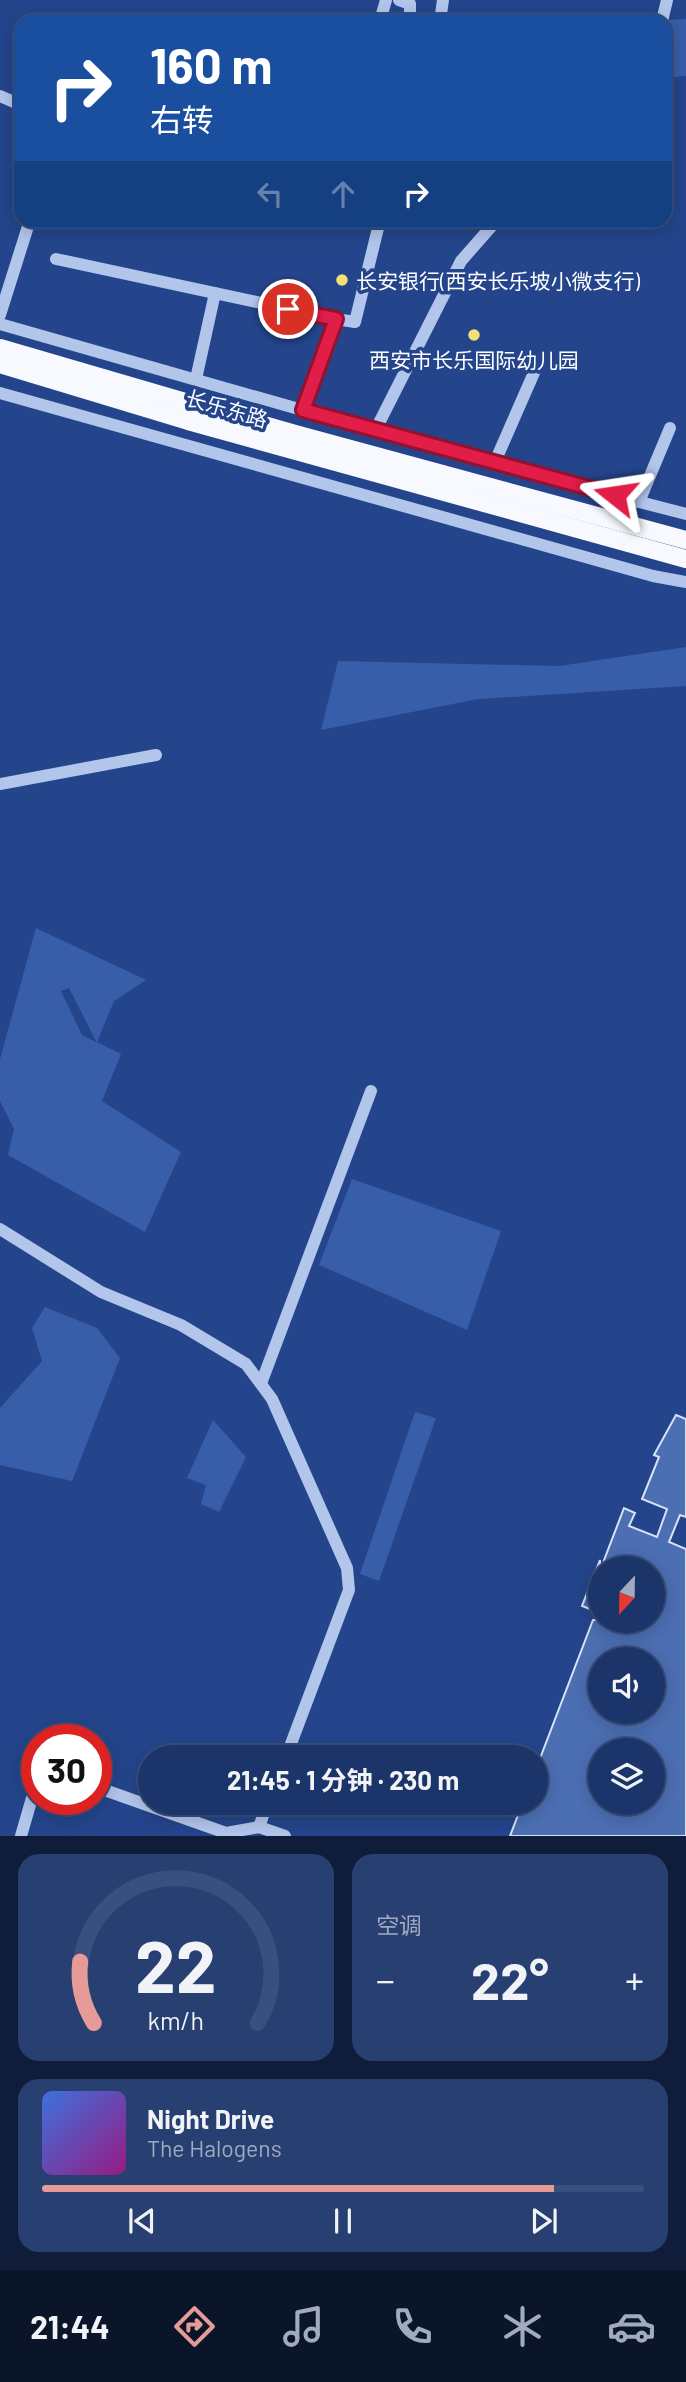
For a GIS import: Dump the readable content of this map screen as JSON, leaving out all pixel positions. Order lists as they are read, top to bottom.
{
  "streets": {
    "main road": ["长乐东路"]
  },
  "places": ["长安银行(西安长乐坡小微支行)", "西安市长乐国际幼儿园"],
  "north": "bottom",
  "page": {
    "turn": ["160 m", "右转"],
    "limit": "30",
    "trip": "21:45 · 1 分钟 · 230 m",
    "tile": "空调",
    "heat": ["−", "22°", "+"],
    "song": ["Night Drive", "The Halogens"],
    "tabs": "21:44",
    "gauge": ["22", "km/h"]
  }
}
